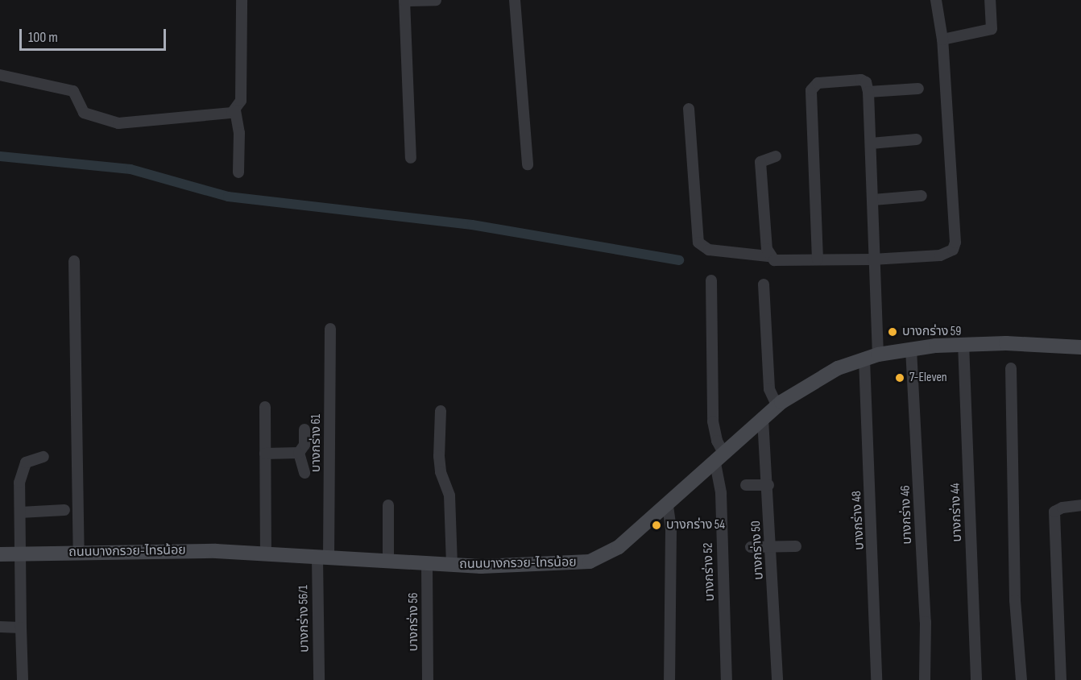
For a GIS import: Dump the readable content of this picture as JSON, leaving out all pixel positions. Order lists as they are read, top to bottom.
{
  "streets": {
    "main road": ["ถนนบางกรวย-ไทรน้อย"],
    "street": [
      "บางกร่าง 61",
      "บางกร่าง 44",
      "บางกร่าง 46",
      "บางกร่าง 48",
      "บางกร่าง 50",
      "บางกร่าง 52",
      "บางกร่าง 56/1",
      "บางกร่าง 56"
    ]
  },
  "crossings": [
    ["บางกร่าง 61", "ถนนบางกรวย-ไทรน้อย"],
    ["บางกร่าง 61", "บางกร่าง 56/1"],
    ["บางกร่าง 44", "ถนนบางกรวย-ไทรน้อย"],
    ["บางกร่าง 46", "ถนนบางกรวย-ไทรน้อย"],
    ["บางกร่าง 48", "ถนนบางกรวย-ไทรน้อย"],
    ["บางกร่าง 50", "ถนนบางกรวย-ไทรน้อย"],
    ["ถนนบางกรวย-ไทรน้อย", "บางกร่าง 52"],
    ["ถนนบางกรวย-ไทรน้อย", "บางกร่าง 56/1"],
    ["ถนนบางกรวย-ไทรน้อย", "บางกร่าง 56"]
  ],
  "places": ["บางกร่าง 59", "7-Eleven", "บางกร่าง 54"],
  "scale_bar": "100 m"
}
